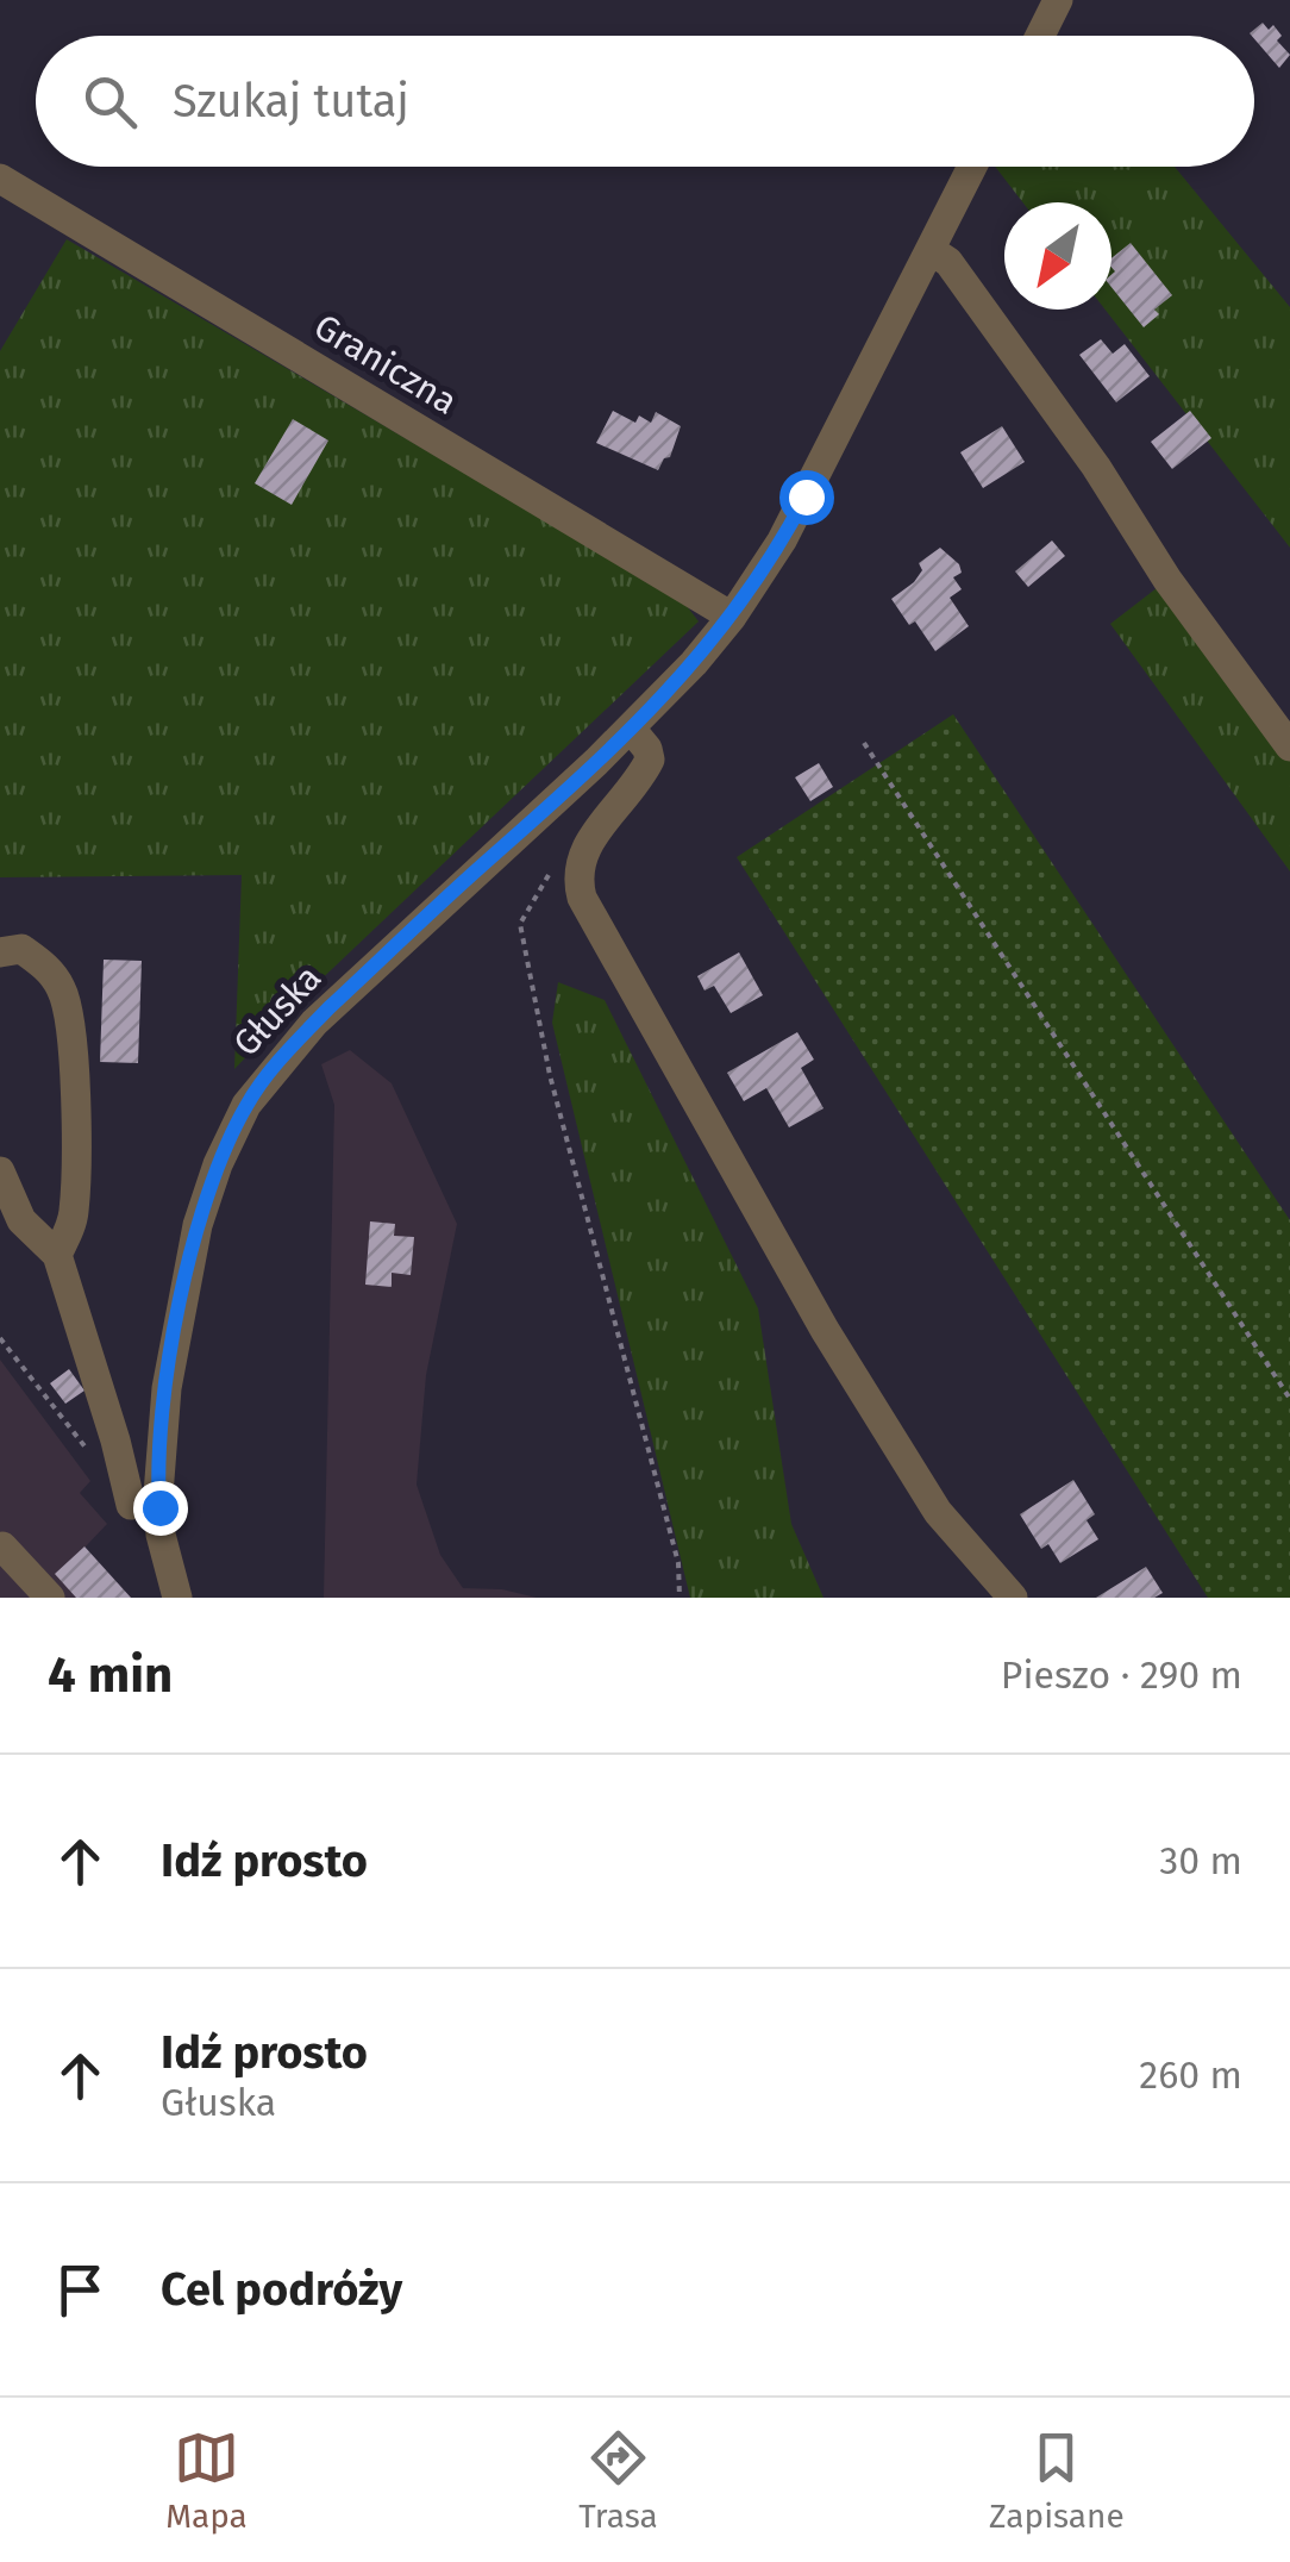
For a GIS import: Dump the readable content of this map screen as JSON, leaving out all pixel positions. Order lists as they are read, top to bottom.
{
  "streets": {
    "street": ["Graniczna", "Głuska"]
  },
  "crossings": [
    ["Graniczna", "Głuska"]
  ],
  "north": "bottom left",
  "page": {
    "search": "Szukaj tutaj",
    "heading": ["4 min", "Pieszo · 290 m"],
    "list": [
      ["Idź prosto", "30 m"],
      ["Idź prosto", "Głuska", "260 m"],
      "Cel podróży"
    ],
    "nav": ["Mapa", "Trasa", "Zapisane"]
  }
}
